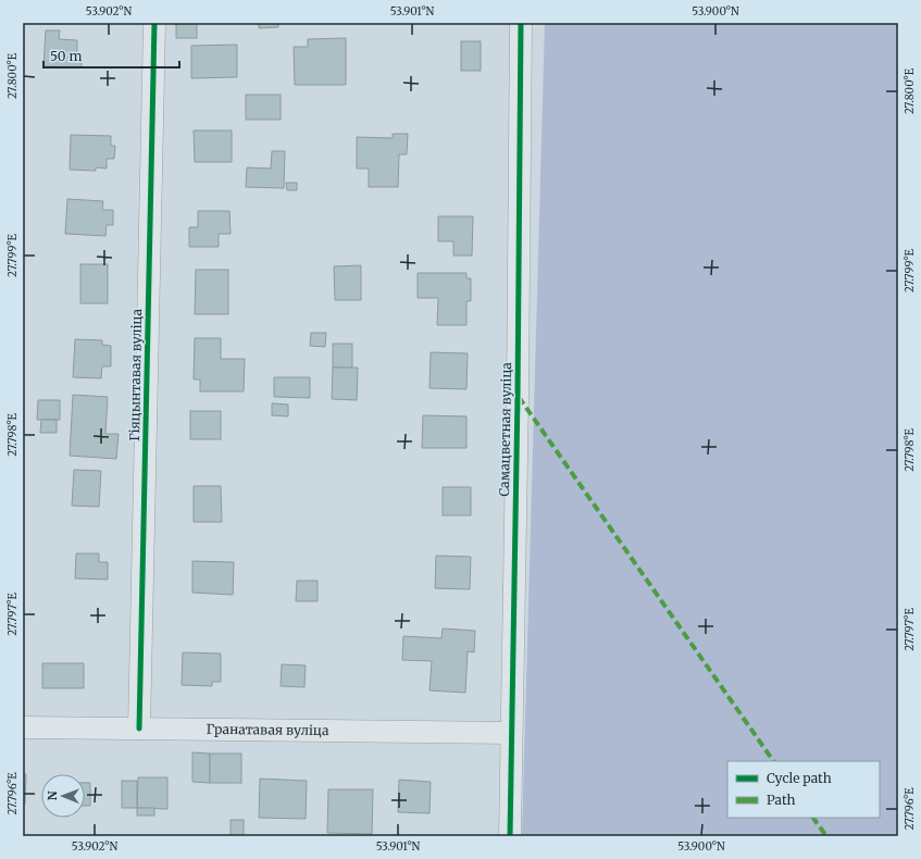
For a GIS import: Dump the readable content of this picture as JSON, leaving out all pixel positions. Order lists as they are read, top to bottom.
{
  "streets": {
    "street": ["Гіяцынтавая вуліца", "Самацветная вуліца", "Гранатавая вуліца"]
  },
  "crossings": [
    ["Гіяцынтавая вуліца", "Гранатавая вуліца"],
    ["Самацветная вуліца", "Гранатавая вуліца"]
  ],
  "legend": ["Cycle path", "Path"],
  "scale_bar": "50 m",
  "north": "left",
  "coordinates": [
    "53.902°N",
    "53.901°N",
    "53.900°N",
    "27.800°E",
    "27.799°E",
    "27.798°E",
    "27.797°E",
    "27.796°E"
  ]
}
